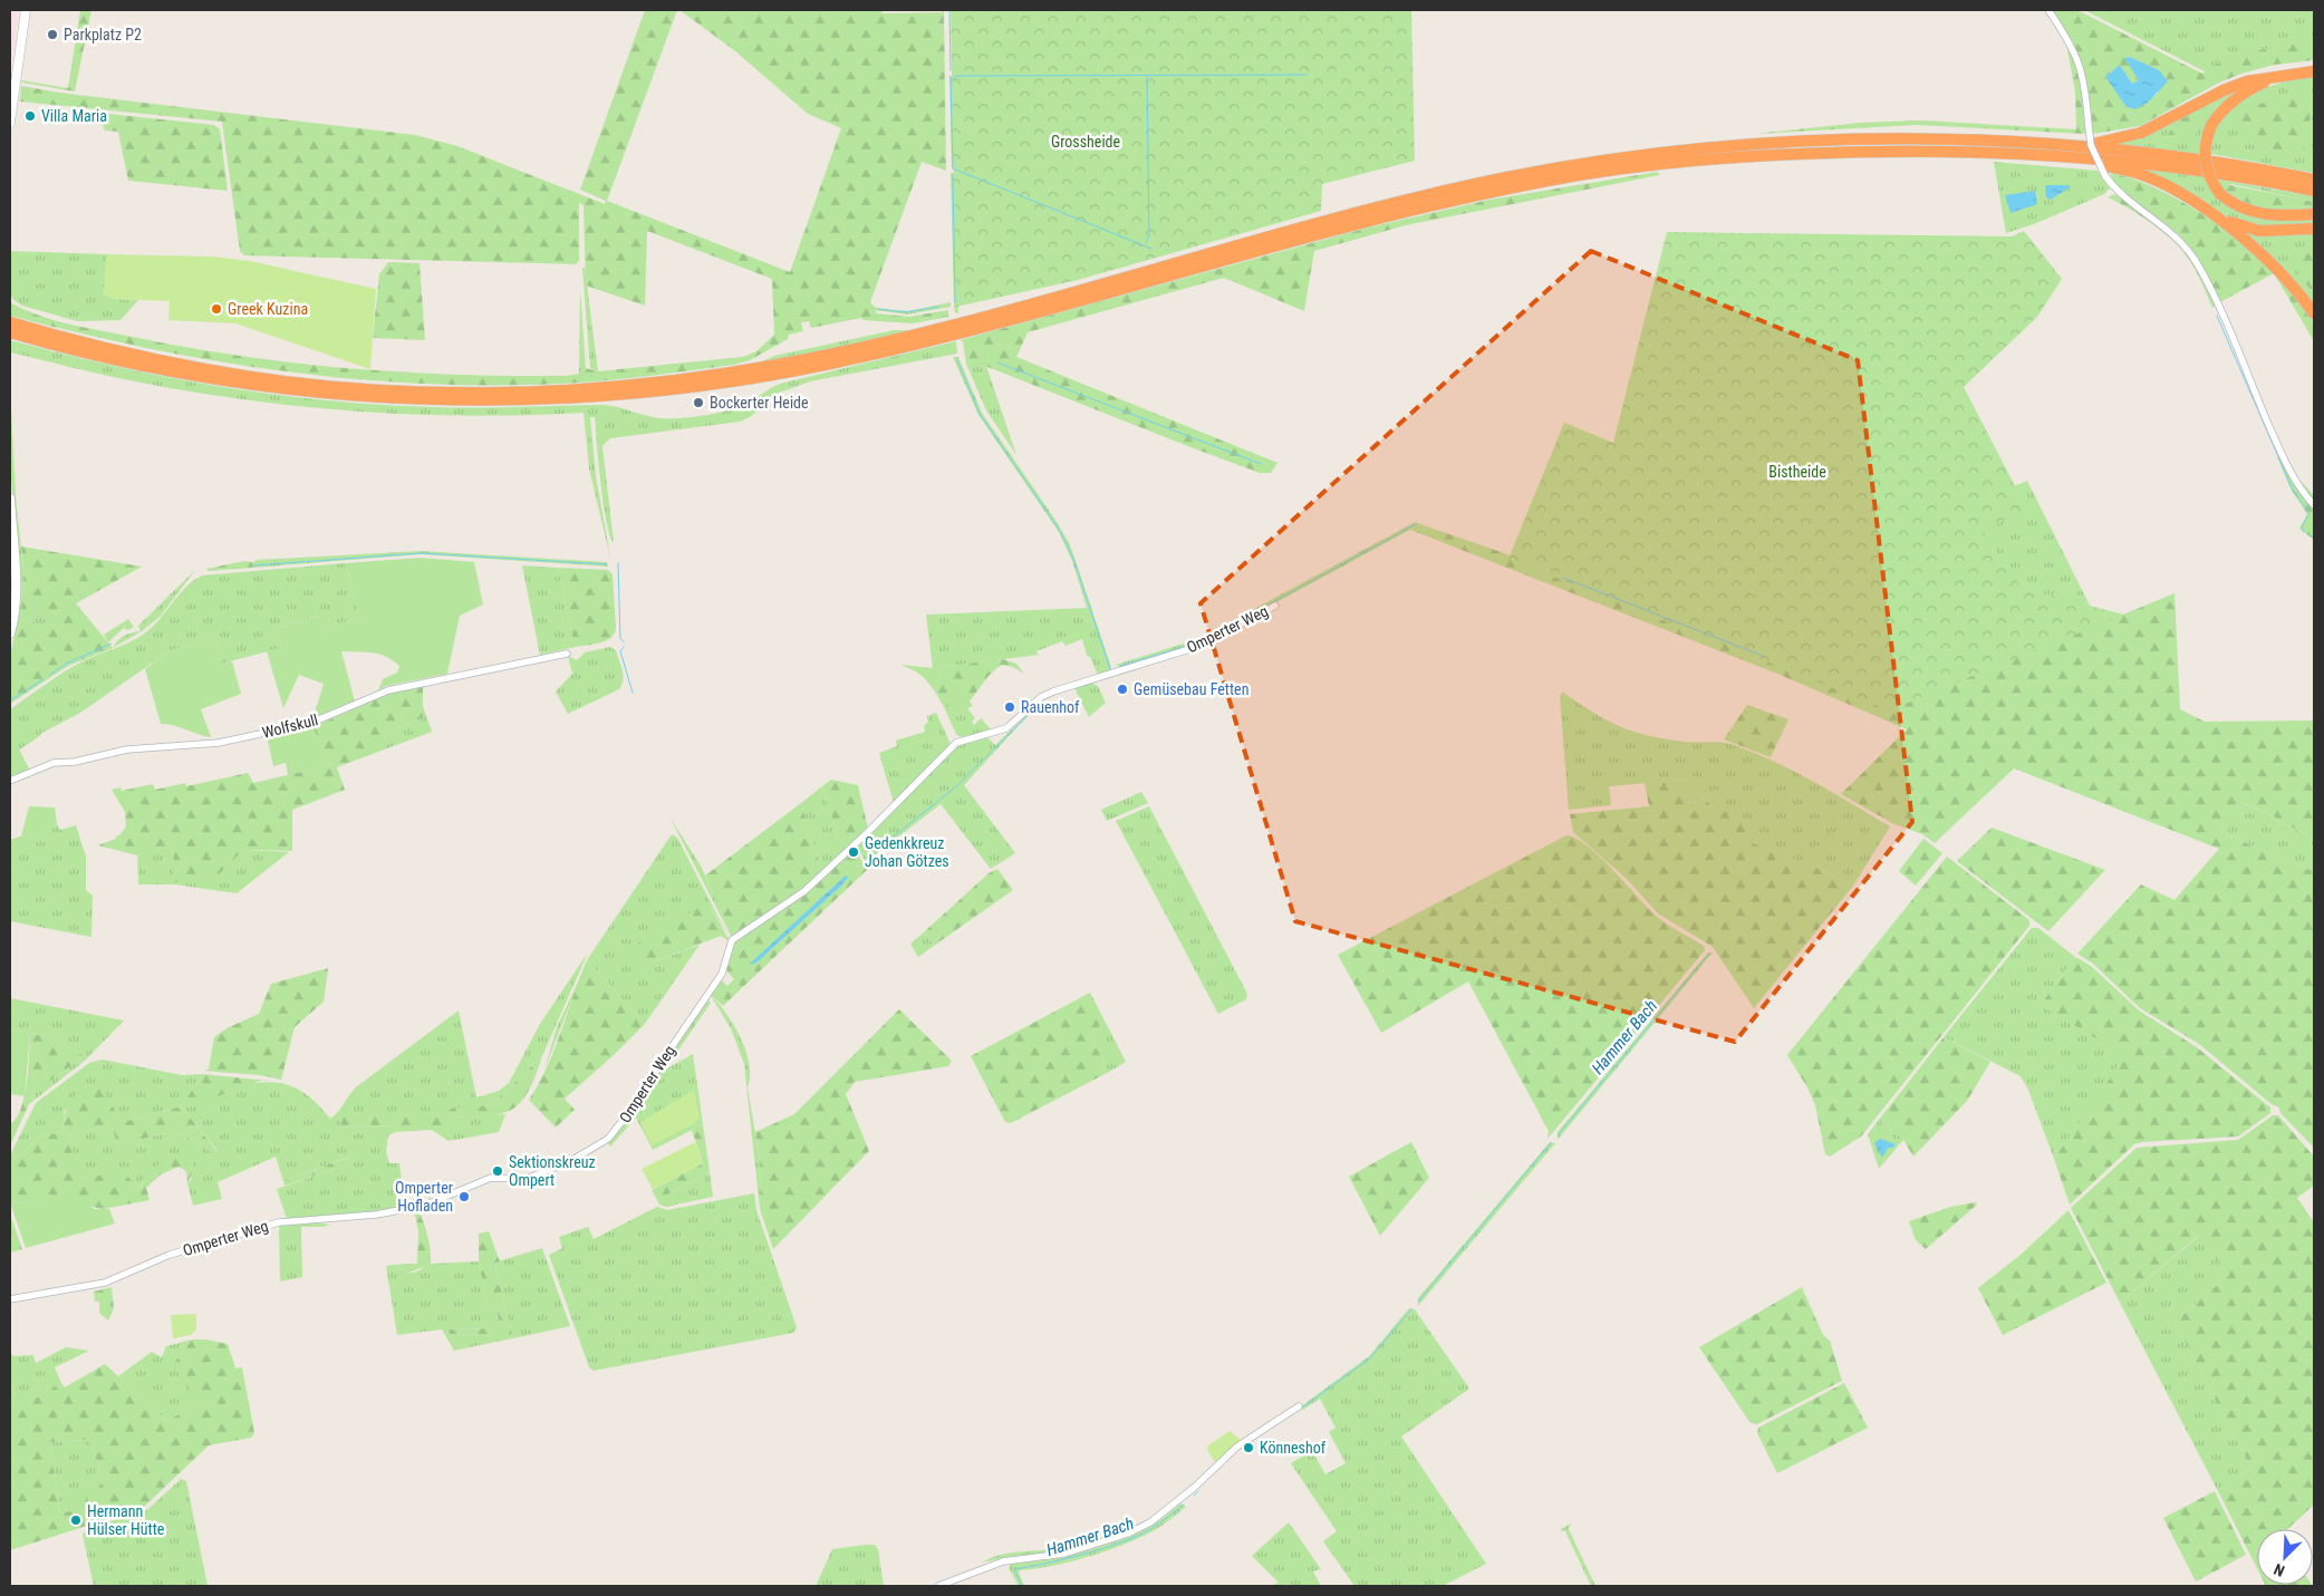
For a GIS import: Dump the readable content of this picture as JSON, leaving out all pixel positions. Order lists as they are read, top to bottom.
{
  "streets": {
    "street": ["Omperter Weg", "Wolfskull"]
  },
  "water": ["Hammer Bach"],
  "parks": ["Grossheide", "Bistheide"],
  "places": [
    "Parkplatz P2",
    "Villa Maria",
    "Greek Kuzina",
    "Bockerter Heide",
    "Gemüsebau Fetten",
    "Rauenhof",
    "Gedenkkreuz Johan Götzes",
    "Sektionskreuz Ompert",
    "Omperter Hofladen",
    "Könneshof",
    "Hermann Hülser Hütte"
  ],
  "north": "bottom left"
}
